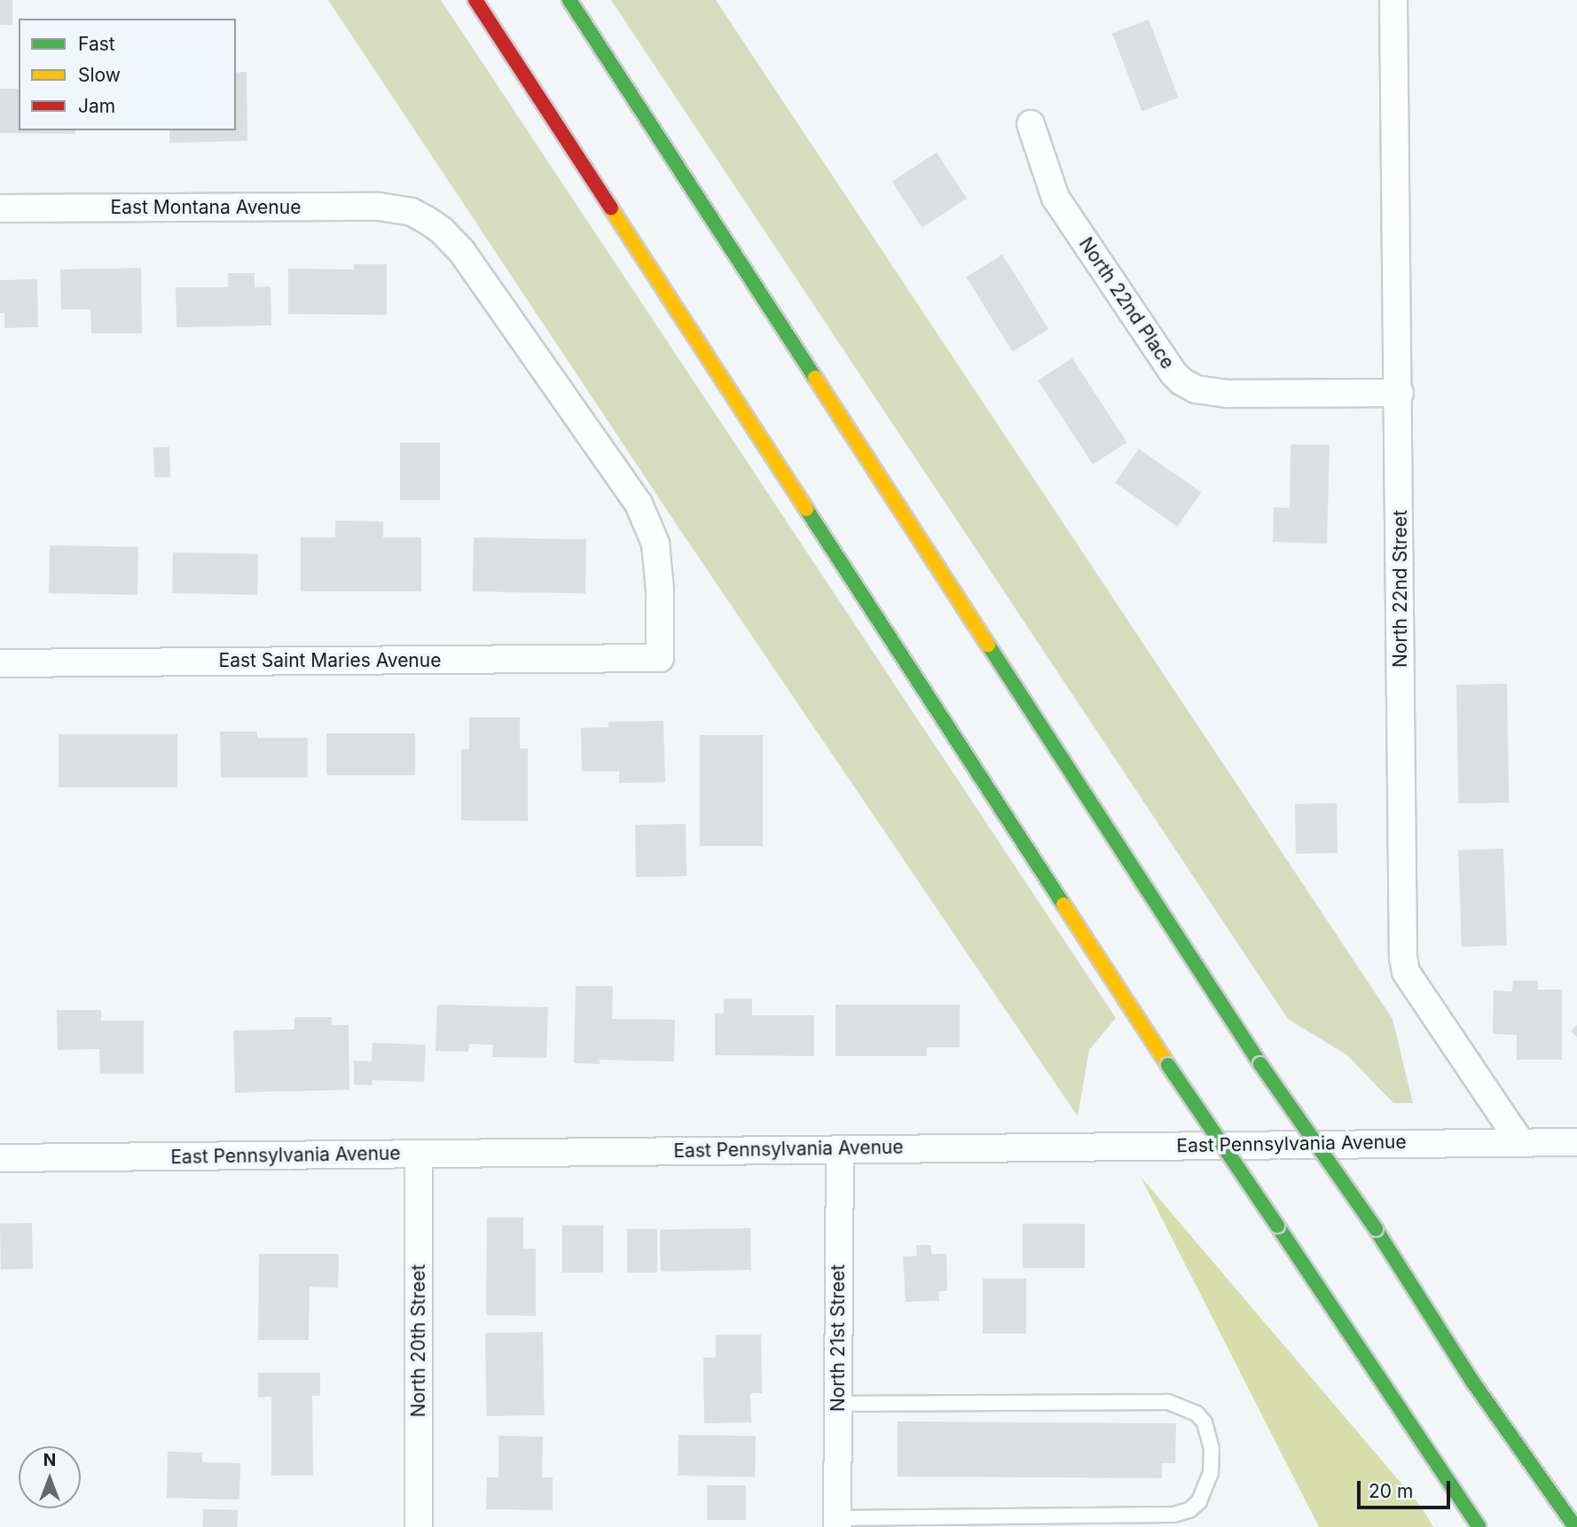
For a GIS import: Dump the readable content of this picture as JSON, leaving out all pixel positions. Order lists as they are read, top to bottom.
{
  "streets": {
    "street": [
      "East Montana Avenue",
      "North 22nd Place",
      "North 22nd Street",
      "East Saint Maries Avenue",
      "East Pennsylvania Avenue",
      "North 21st Street",
      "North 20th Street"
    ]
  },
  "crossings": [
    ["East Montana Avenue", "East Saint Maries Avenue"],
    ["North 22nd Place", "North 22nd Street"],
    ["North 22nd Street", "East Pennsylvania Avenue"],
    ["East Pennsylvania Avenue", "North 21st Street"],
    ["East Pennsylvania Avenue", "North 20th Street"]
  ],
  "legend": ["Fast", "Slow", "Jam"],
  "scale_bar": "20 m",
  "north": "top"
}
